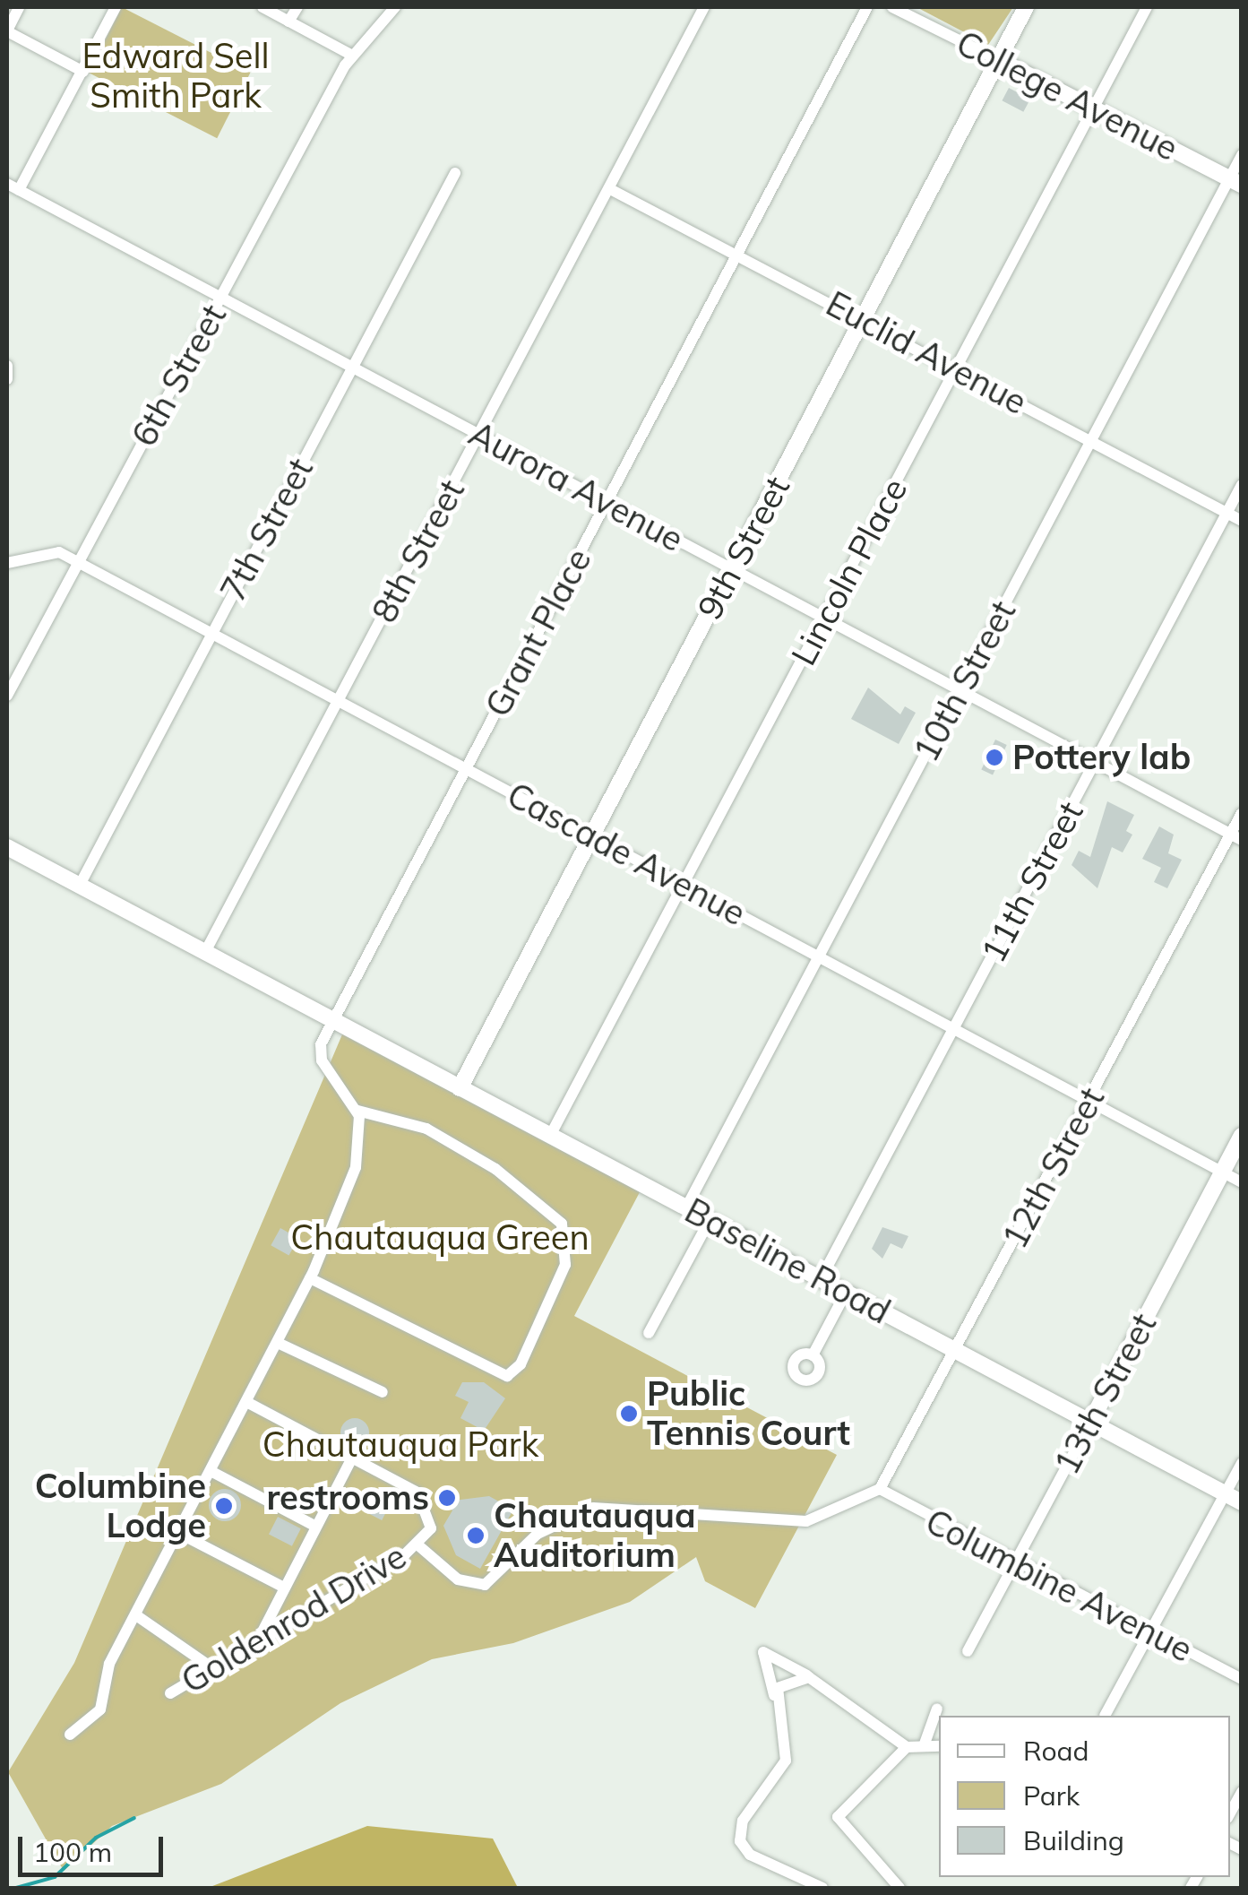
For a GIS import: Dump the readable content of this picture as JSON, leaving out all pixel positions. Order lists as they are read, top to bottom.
{
  "streets": {
    "street": [
      "College Avenue",
      "Euclid Avenue",
      "6th Street",
      "Aurora Avenue",
      "7th Street",
      "9th Street",
      "8th Street",
      "Lincoln Place",
      "Grant Place",
      "10th Street",
      "Cascade Avenue",
      "11th Street",
      "12th Street",
      "Baseline Road",
      "13th Street",
      "Columbine Avenue",
      "Goldenrod Drive"
    ]
  },
  "crossings": [
    ["College Avenue", "9th Street"],
    ["College Avenue", "Lincoln Place"],
    ["College Avenue", "10th Street"],
    ["Euclid Avenue", "9th Street"],
    ["Euclid Avenue", "8th Street"],
    ["Euclid Avenue", "Lincoln Place"],
    ["Euclid Avenue", "Grant Place"],
    ["Euclid Avenue", "10th Street"],
    ["Euclid Avenue", "11th Street"],
    ["6th Street", "Aurora Avenue"],
    ["6th Street", "Cascade Avenue"],
    ["Aurora Avenue", "7th Street"],
    ["Aurora Avenue", "9th Street"],
    ["Aurora Avenue", "8th Street"],
    ["Aurora Avenue", "Lincoln Place"],
    ["Aurora Avenue", "Grant Place"],
    ["Aurora Avenue", "10th Street"],
    ["Aurora Avenue", "11th Street"],
    ["Aurora Avenue", "12th Street"],
    ["7th Street", "Cascade Avenue"],
    ["7th Street", "Baseline Road"],
    ["9th Street", "Cascade Avenue"],
    ["9th Street", "Baseline Road"],
    ["8th Street", "Cascade Avenue"],
    ["8th Street", "Baseline Road"],
    ["Lincoln Place", "Cascade Avenue"],
    ["Lincoln Place", "Baseline Road"],
    ["Grant Place", "Cascade Avenue"],
    ["Grant Place", "Baseline Road"],
    ["10th Street", "Cascade Avenue"],
    ["10th Street", "Baseline Road"],
    ["Cascade Avenue", "11th Street"],
    ["Cascade Avenue", "12th Street"],
    ["Cascade Avenue", "13th Street"],
    ["11th Street", "Baseline Road"],
    ["12th Street", "Baseline Road"],
    ["12th Street", "Columbine Avenue"],
    ["12th Street", "Goldenrod Drive"],
    ["Baseline Road", "13th Street"],
    ["13th Street", "Columbine Avenue"]
  ],
  "parks": ["Edward Sell Smith Park", "Chautauqua Green", "Chautauqua Park"],
  "places": [
    "Pottery lab",
    "Public Tennis Court",
    "restrooms",
    "Columbine Lodge",
    "Chautauqua Auditorium"
  ],
  "legend": ["Road", "Park", "Building"],
  "scale_bar": "100 m"
}
